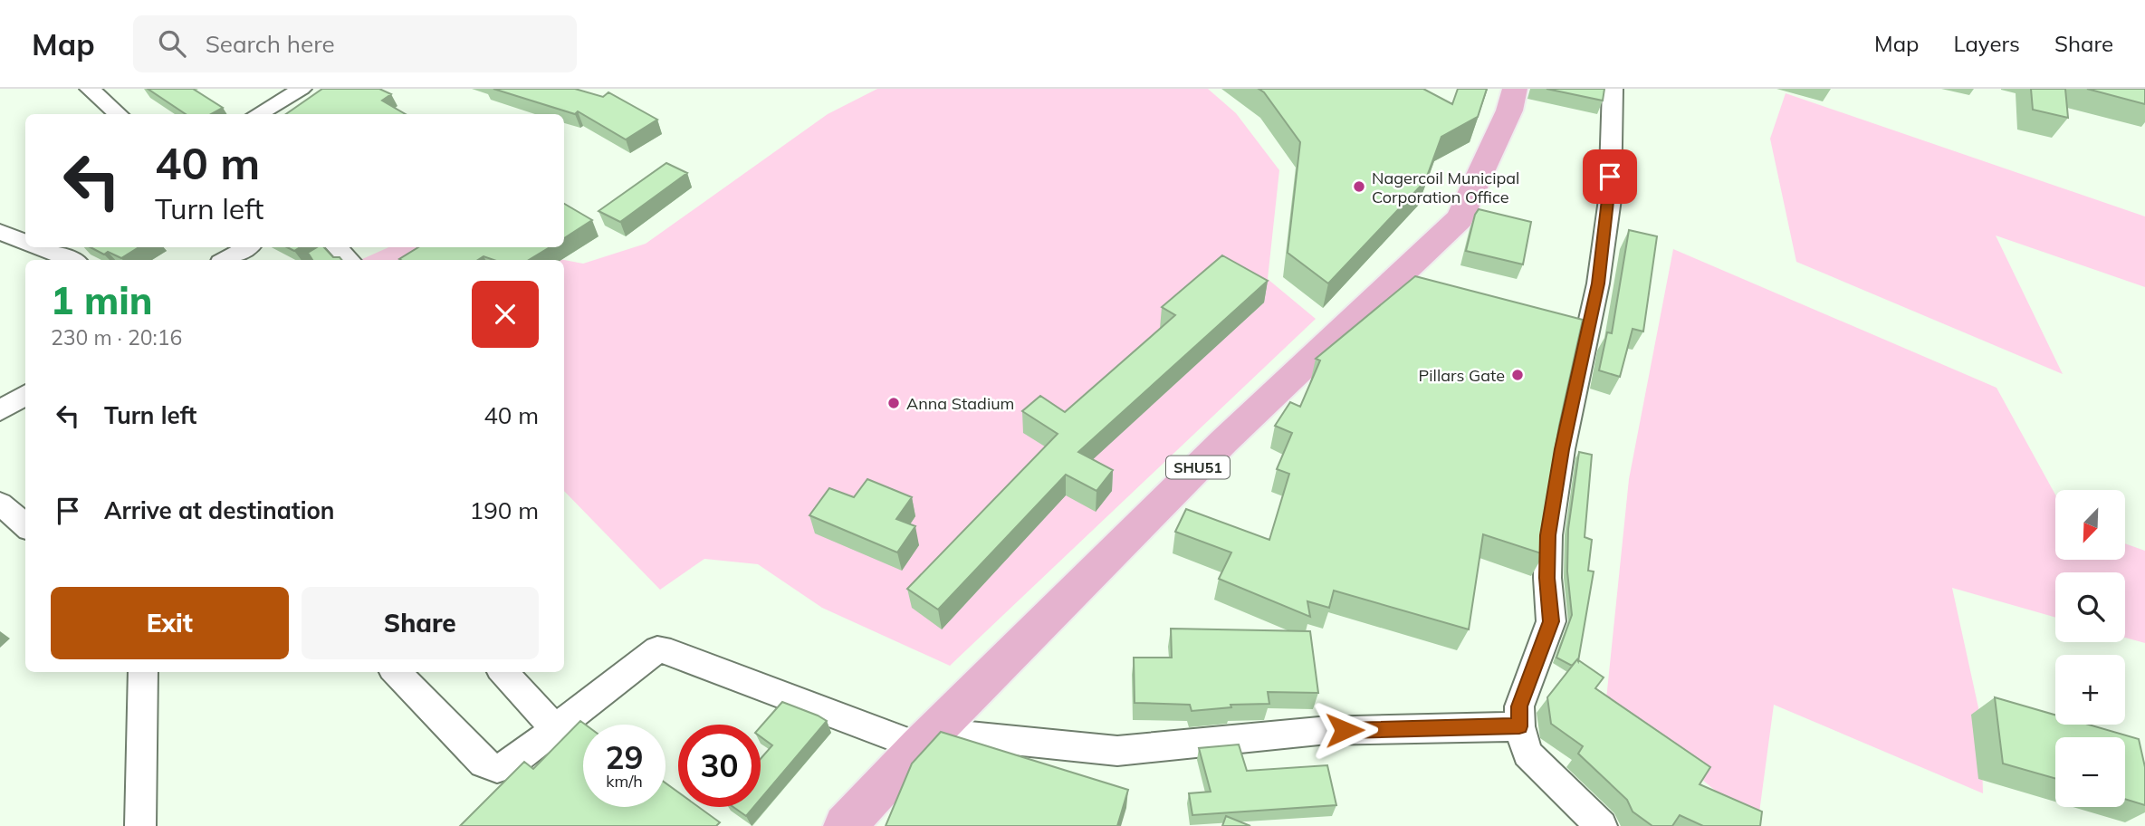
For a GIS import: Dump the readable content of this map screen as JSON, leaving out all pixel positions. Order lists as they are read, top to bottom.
{
  "streets": {
    "main road": ["SHU51"]
  },
  "places": ["Nagercoil Municipal Corporation Office", "Pillars Gate", "Anna Stadium"],
  "north": "bottom left",
  "page": {
    "header": "Map",
    "search": "Search here",
    "nav": ["Map", "Layers", "Share"],
    "turn": ["40 m", "Turn left"],
    "heading": ["1 min", "230 m · 20:16"],
    "list": [
      {
        "name": "Turn left",
        "value": "40 m"
      },
      {
        "name": "Arrive at destination",
        "value": "190 m"
      }
    ],
    "map_buttons": ["+", "−"],
    "buttons": ["Exit", "Share"],
    "speed": "29 km/h",
    "limit": "30"
  }
}
